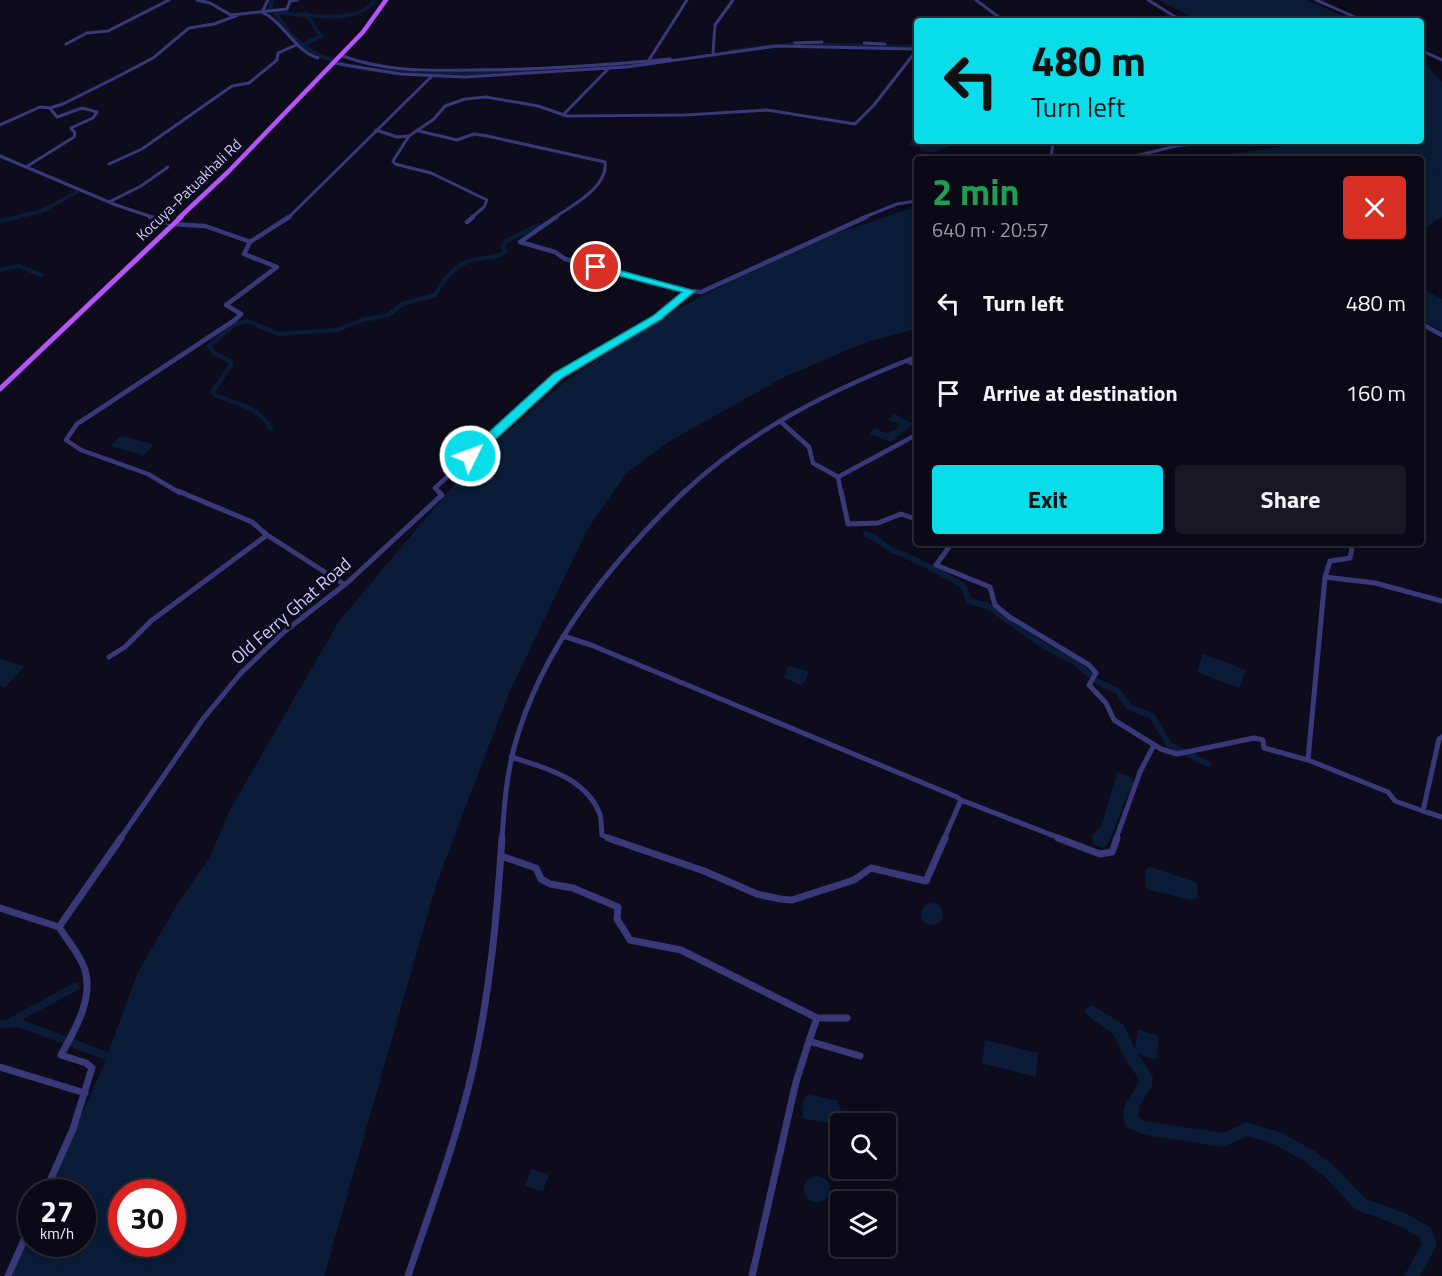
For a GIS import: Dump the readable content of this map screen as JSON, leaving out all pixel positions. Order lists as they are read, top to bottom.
{
  "streets": {
    "main road": ["Kocuya-Patuakhali Rd"],
    "street": ["Old Ferry Ghat Road"]
  },
  "page": {
    "turn": ["480 m", "Turn left"],
    "heading": ["2 min", "640 m · 20:57"],
    "list": [
      {
        "name": "Turn left",
        "value": "480 m"
      },
      {
        "name": "Arrive at destination",
        "value": "160 m"
      }
    ],
    "buttons": ["Exit", "Share"],
    "speed": "27 km/h",
    "limit": "30"
  }
}
